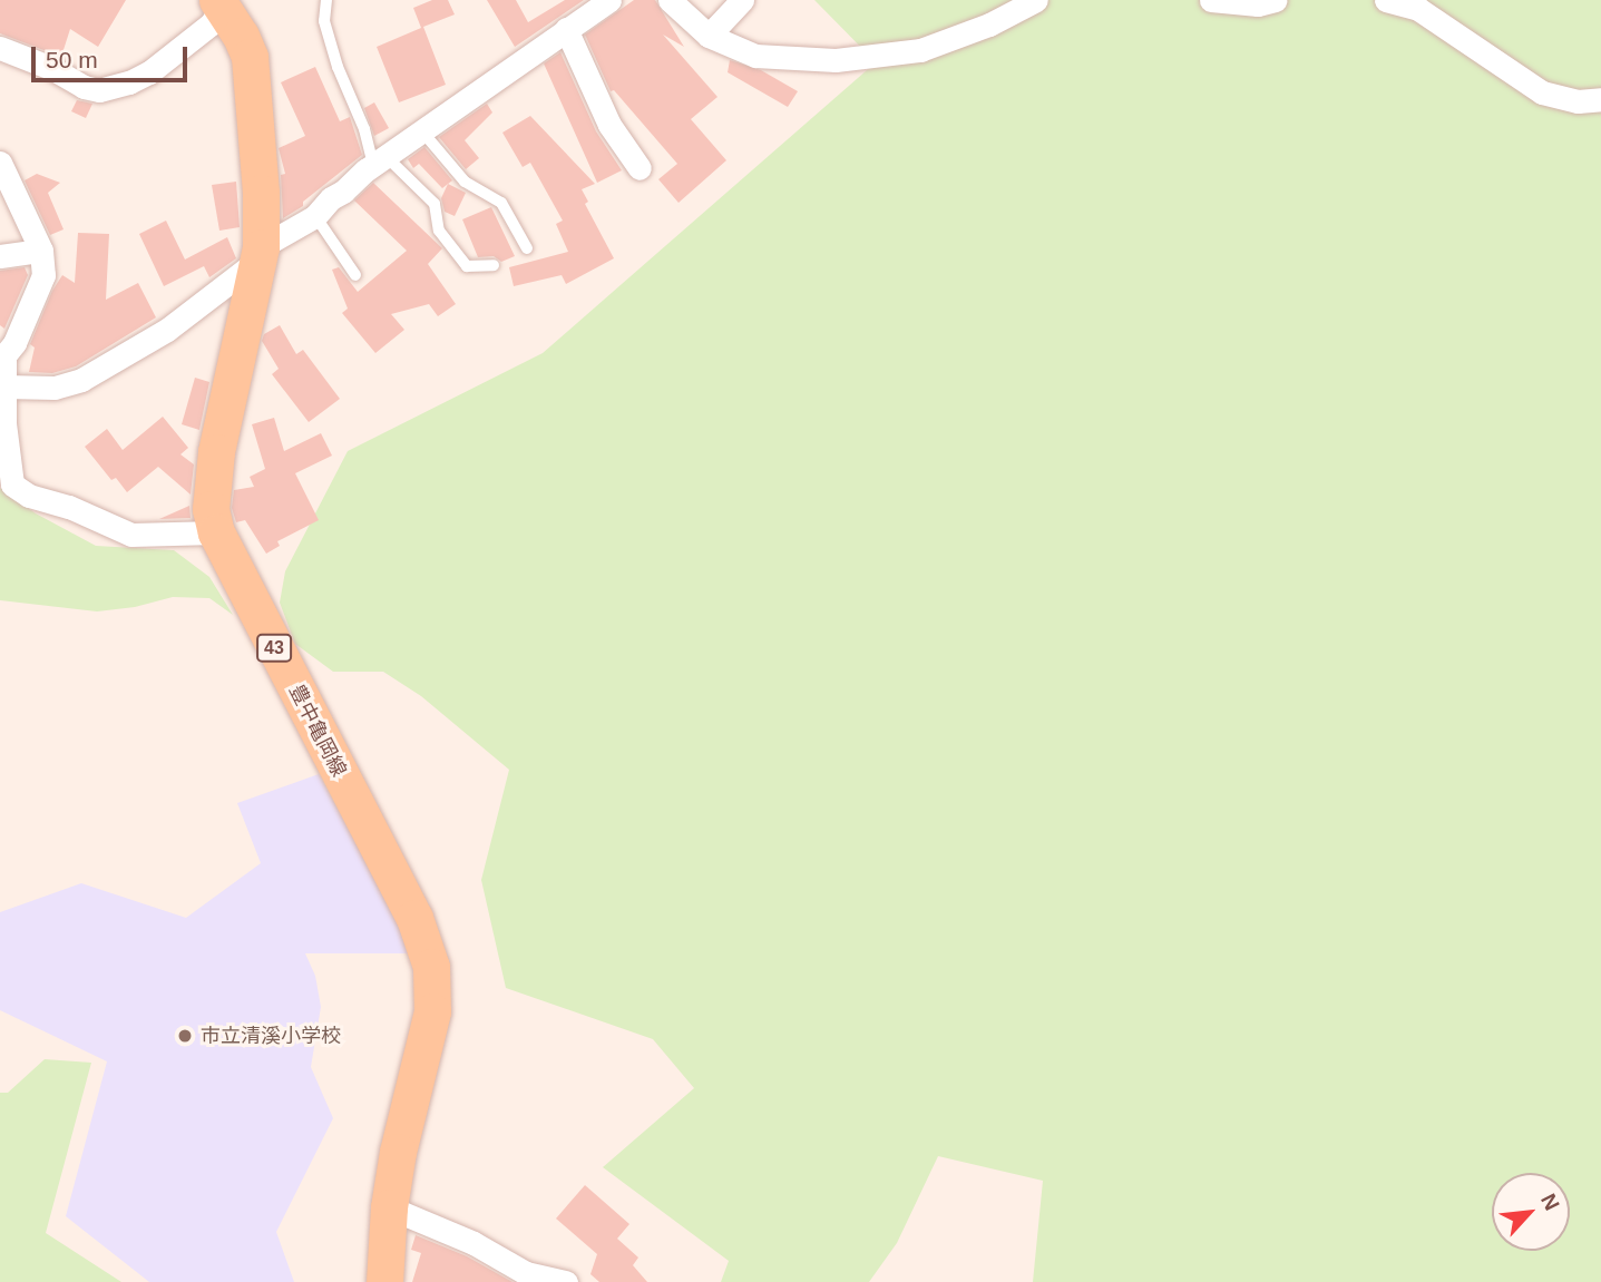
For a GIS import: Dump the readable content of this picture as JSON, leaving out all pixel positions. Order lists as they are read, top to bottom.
{
  "streets": {
    "main road": ["43", "豊中亀岡線"]
  },
  "places": ["市立清溪小学校"],
  "scale_bar": "50 m",
  "north": "top right"
}
